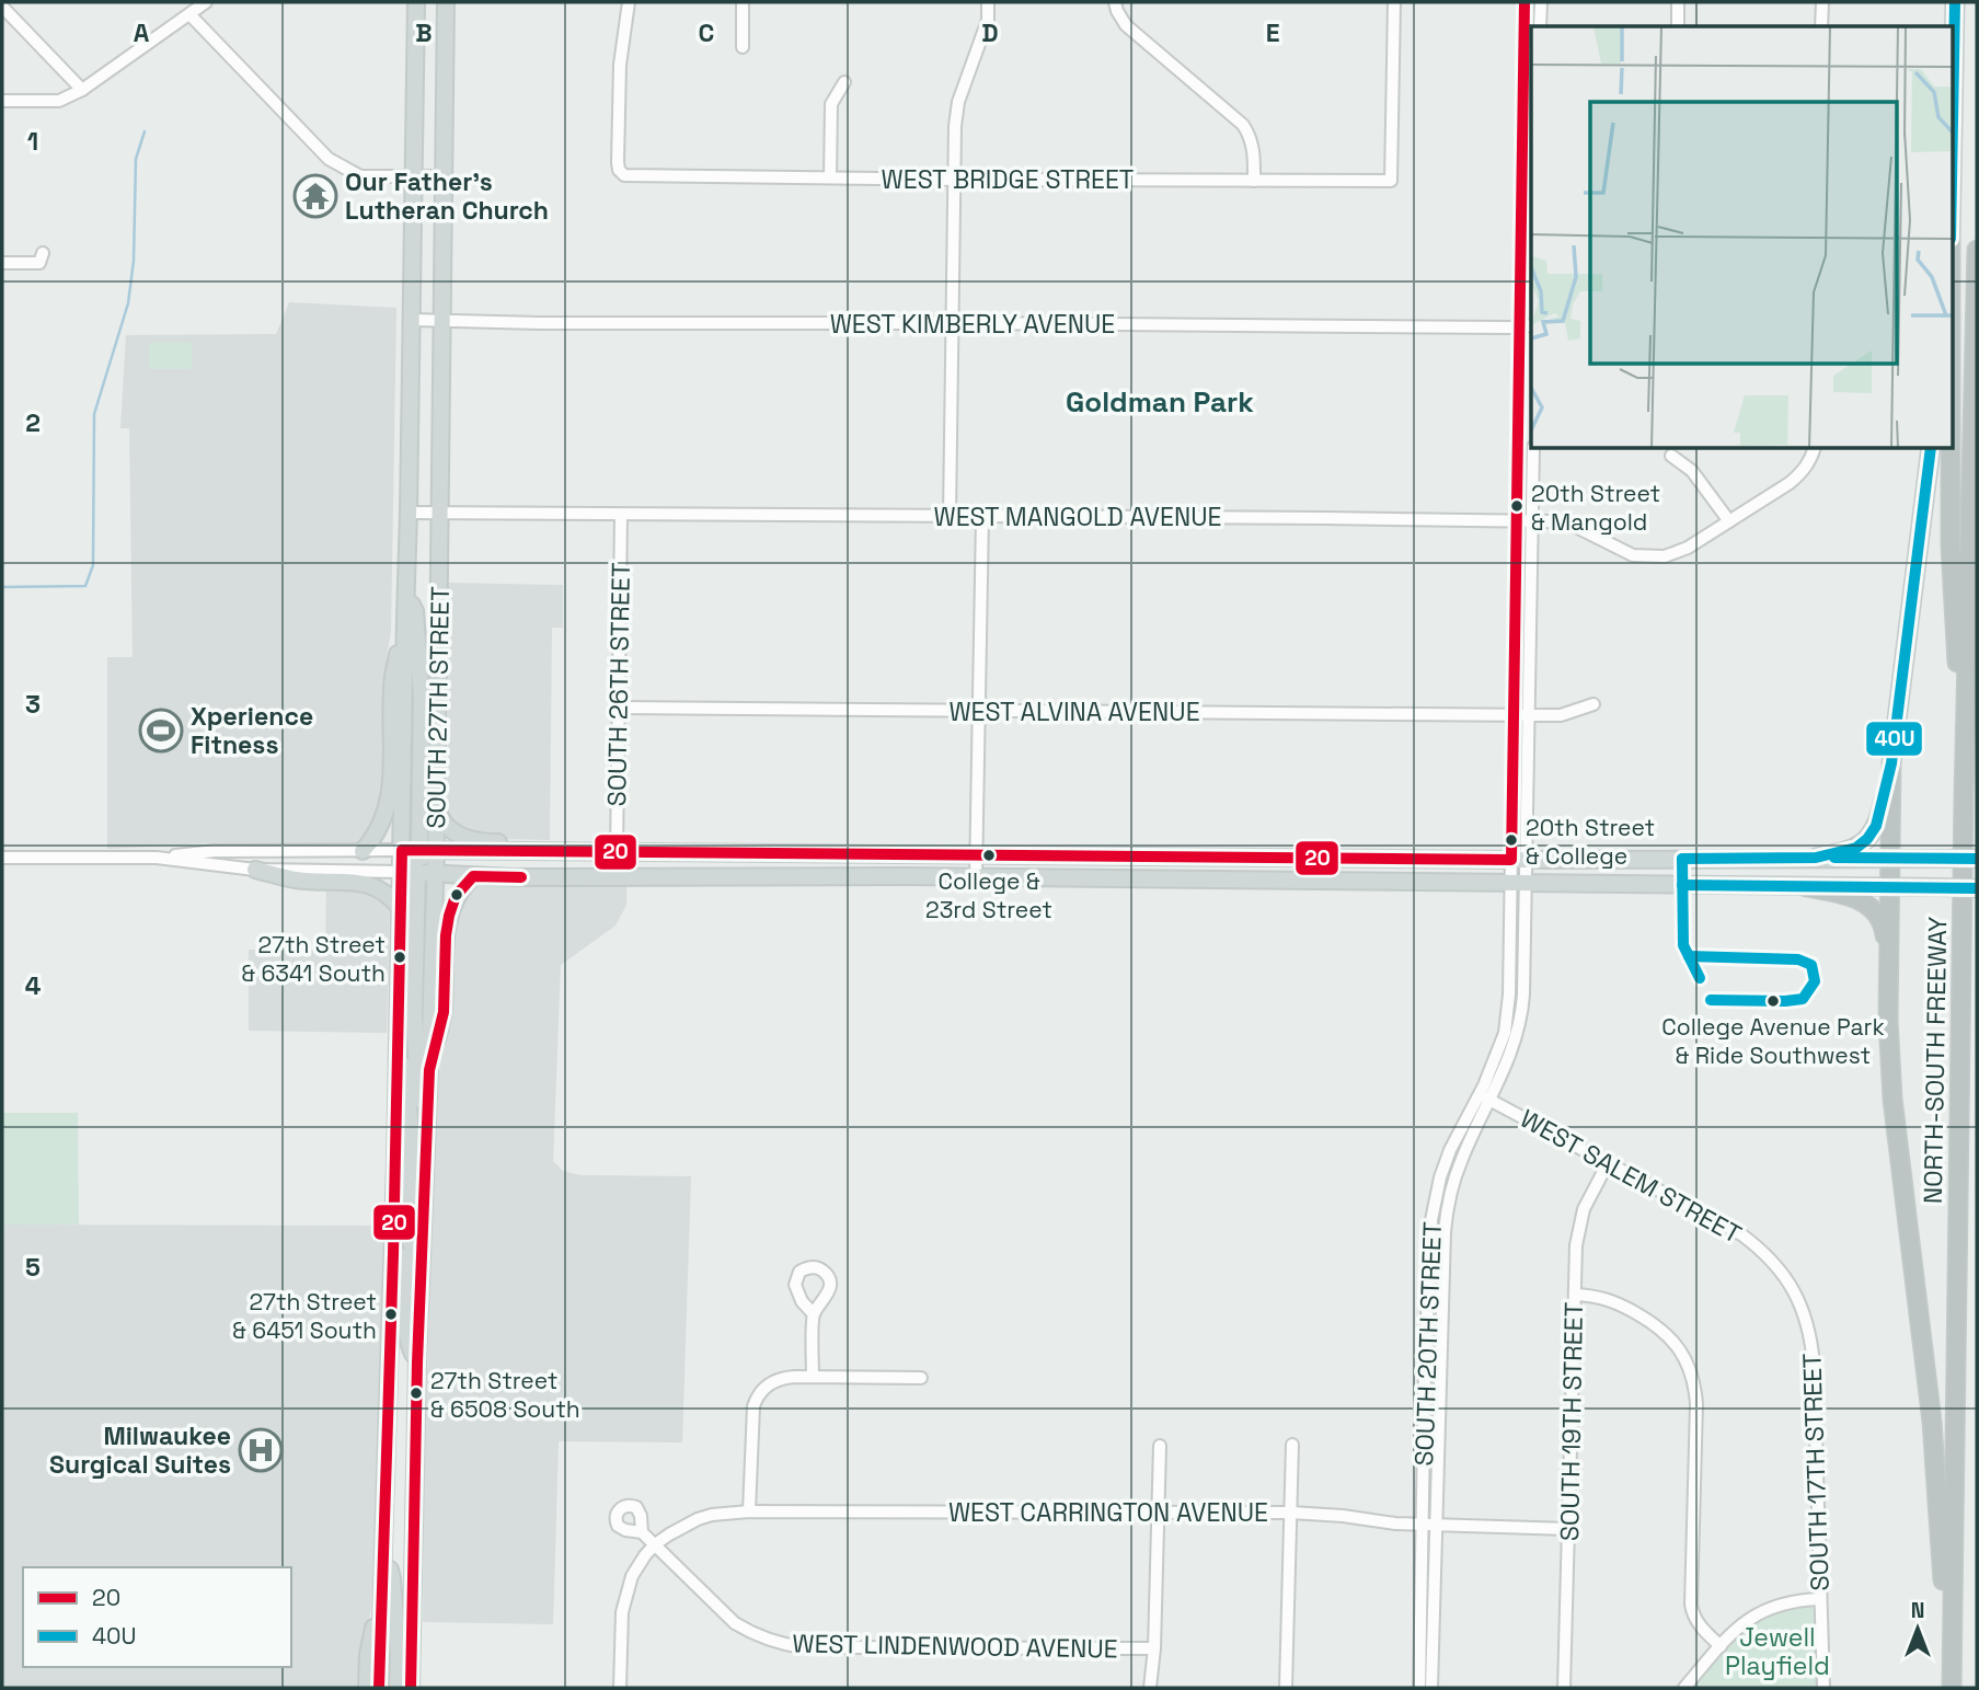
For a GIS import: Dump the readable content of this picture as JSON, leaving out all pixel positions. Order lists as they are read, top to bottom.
{
  "streets": {
    "highway": ["NORTH-SOUTH FREEWAY"],
    "main road": ["SOUTH 27TH STREET"],
    "street": [
      "WEST BRIDGE STREET",
      "WEST KIMBERLY AVENUE",
      "WEST MANGOLD AVENUE",
      "SOUTH 26TH STREET",
      "WEST ALVINA AVENUE",
      "WEST SALEM STREET",
      "SOUTH 20TH STREET",
      "SOUTH 19TH STREET",
      "SOUTH 17TH STREET",
      "WEST CARRINGTON AVENUE",
      "WEST LINDENWOOD AVENUE"
    ]
  },
  "crossings": [
    ["WEST KIMBERLY AVENUE", "SOUTH 27TH STREET"],
    ["WEST KIMBERLY AVENUE", "SOUTH 20TH STREET"],
    ["WEST MANGOLD AVENUE", "SOUTH 26TH STREET"],
    ["WEST MANGOLD AVENUE", "SOUTH 27TH STREET"],
    ["WEST MANGOLD AVENUE", "SOUTH 20TH STREET"],
    ["SOUTH 26TH STREET", "WEST ALVINA AVENUE"],
    ["WEST ALVINA AVENUE", "SOUTH 20TH STREET"],
    ["WEST SALEM STREET", "SOUTH 20TH STREET"],
    ["WEST SALEM STREET", "SOUTH 19TH STREET"],
    ["WEST SALEM STREET", "SOUTH 17TH STREET"],
    ["SOUTH 20TH STREET", "WEST CARRINGTON AVENUE"],
    ["SOUTH 19TH STREET", "WEST CARRINGTON AVENUE"],
    ["WEST CARRINGTON AVENUE", "WEST LINDENWOOD AVENUE"]
  ],
  "districts": ["Goldman Park"],
  "parks": ["Jewell Playfield"],
  "places": {
    "temple": ["Our Father's Lutheran Church"],
    "other": [
      "20th Street & Mangold",
      "20th Street & College",
      "College & 23rd Street",
      "27th Street & 6341 South",
      "College Avenue Park & Ride Southwest",
      "27th Street & 6451 South",
      "27th Street & 6508 South"
    ],
    "sports": ["Xperience Fitness"],
    "hospital": ["Milwaukee Surgical Suites"]
  },
  "lines": ["transit line 20", "transit line 40U"],
  "legend": ["20", "40U"],
  "north": "top",
  "grid": {
    "columns": [
      "A",
      "B",
      "C",
      "D",
      "E"
    ],
    "rows": [
      "1",
      "2",
      "3",
      "4",
      "5"
    ]
  }
}
